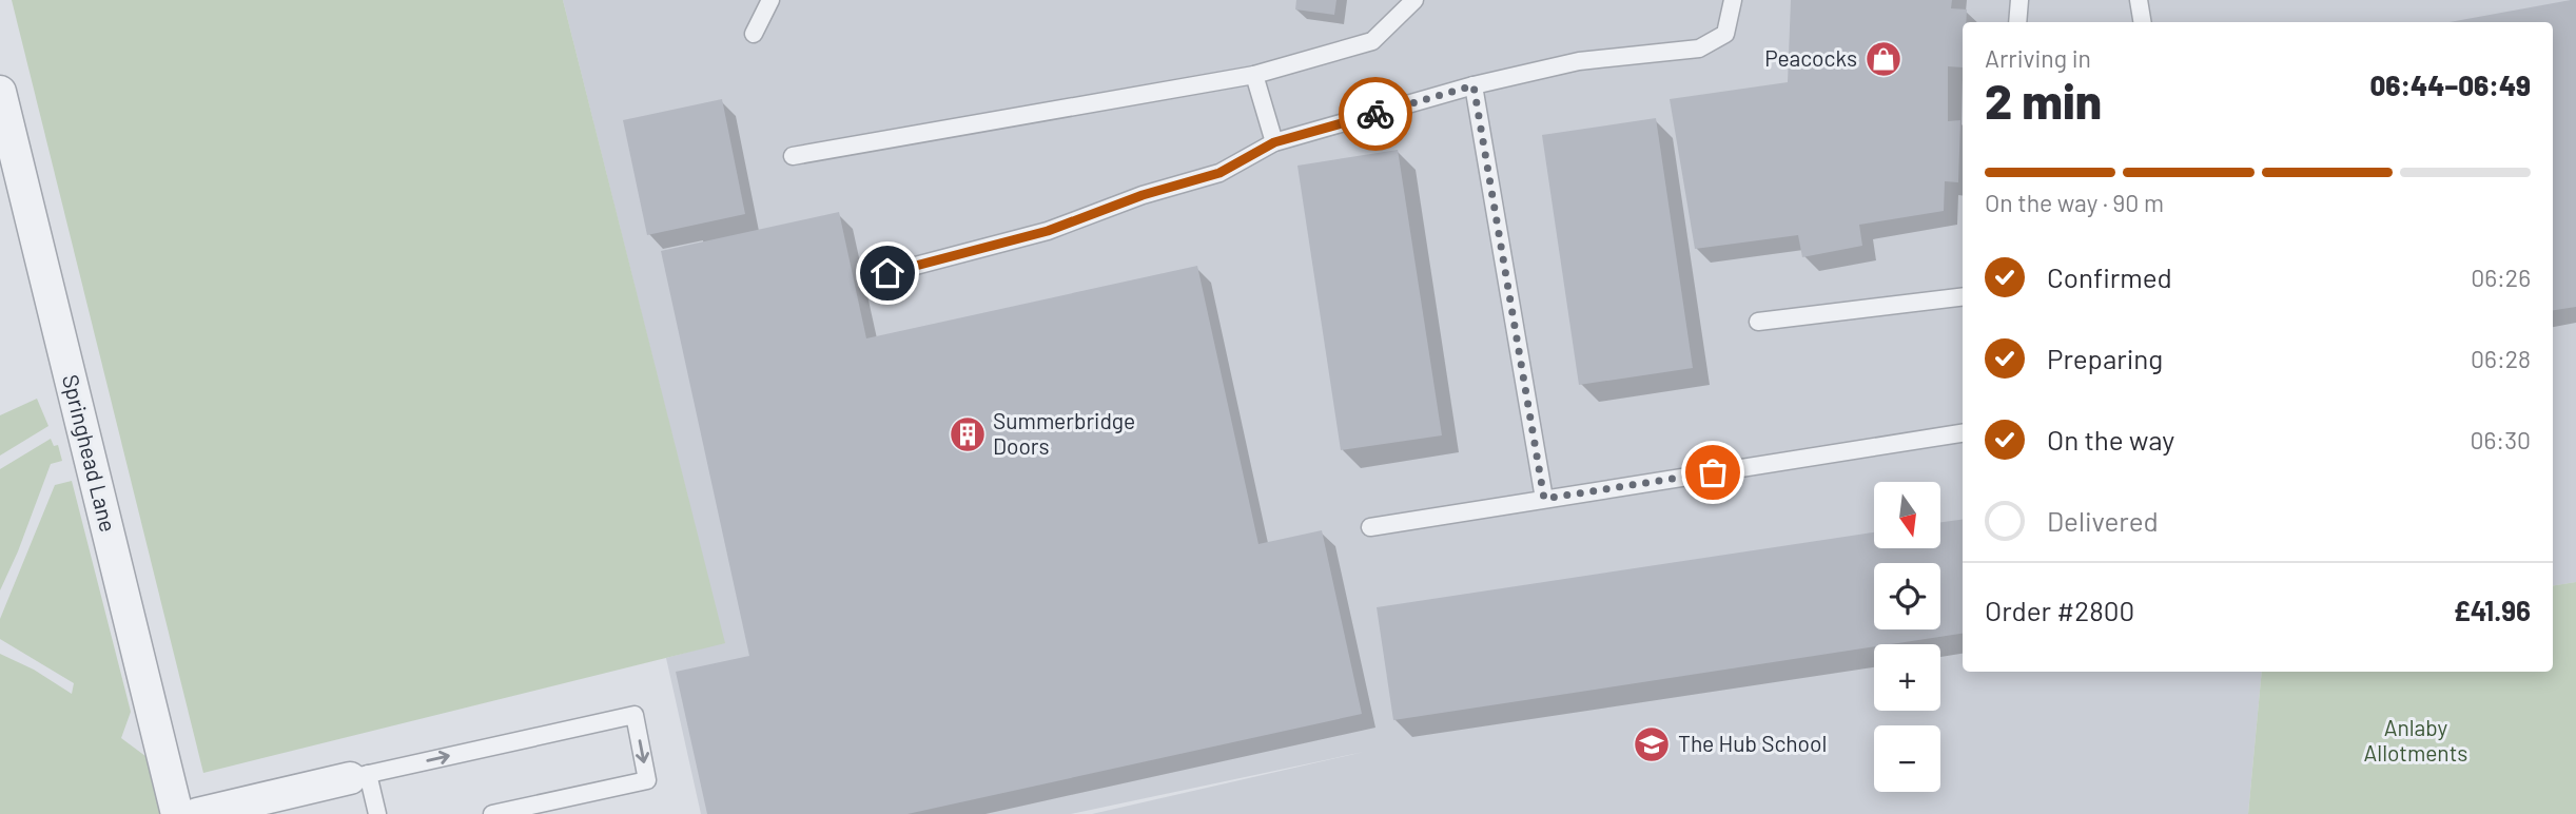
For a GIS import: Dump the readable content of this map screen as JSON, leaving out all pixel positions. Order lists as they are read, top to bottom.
{
  "streets": {
    "street": ["Springhead Lane"]
  },
  "parks": ["Anlaby Allotments"],
  "places": {
    "shop": ["Peacocks"],
    "building": ["Summerbridge Doors"],
    "school or university": ["The Hub School"]
  },
  "north": "bottom",
  "page": {
    "heading": ["2 min", "Arriving in", "06:44–06:49"],
    "panel": ["Order #2800", "£41.96"],
    "bar": "On the way · 90 m",
    "list": [
      ["Confirmed", "06:26"],
      ["Preparing", "06:28"],
      ["On the way", "06:30"],
      "Delivered"
    ],
    "map_buttons": ["+", "−"]
  }
}
